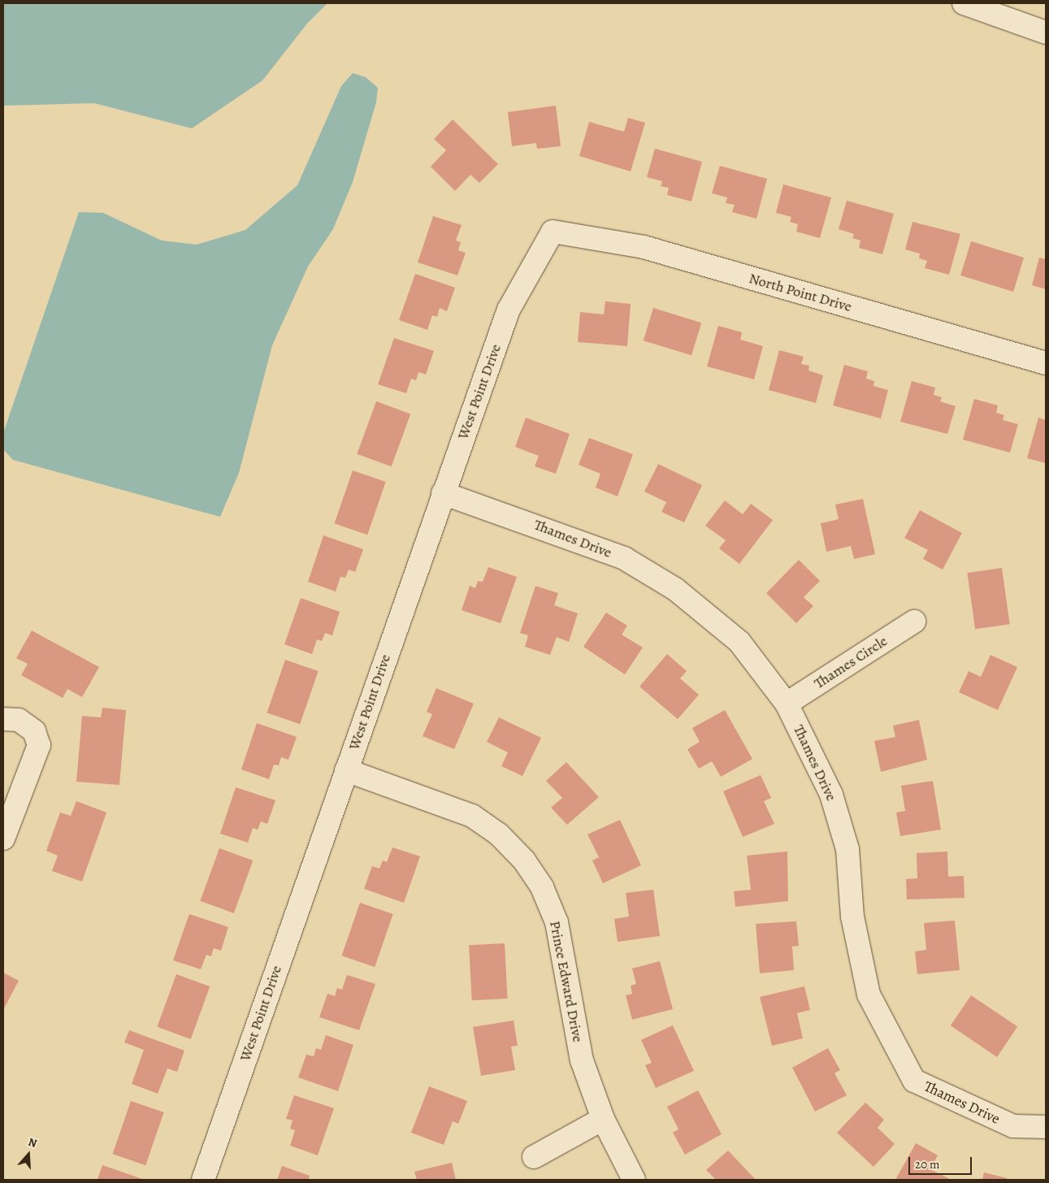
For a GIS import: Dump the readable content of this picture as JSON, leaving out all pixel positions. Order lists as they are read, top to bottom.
{
  "streets": {
    "street": [
      "North Point Drive",
      "West Point Drive",
      "Thames Drive",
      "Thames Circle",
      "Prince Edward Drive"
    ]
  },
  "crossings": [
    ["North Point Drive", "West Point Drive"],
    ["West Point Drive", "Thames Drive"],
    ["West Point Drive", "Prince Edward Drive"],
    ["Thames Drive", "Thames Circle"]
  ],
  "scale_bar": "20 m",
  "north": "top"
}
